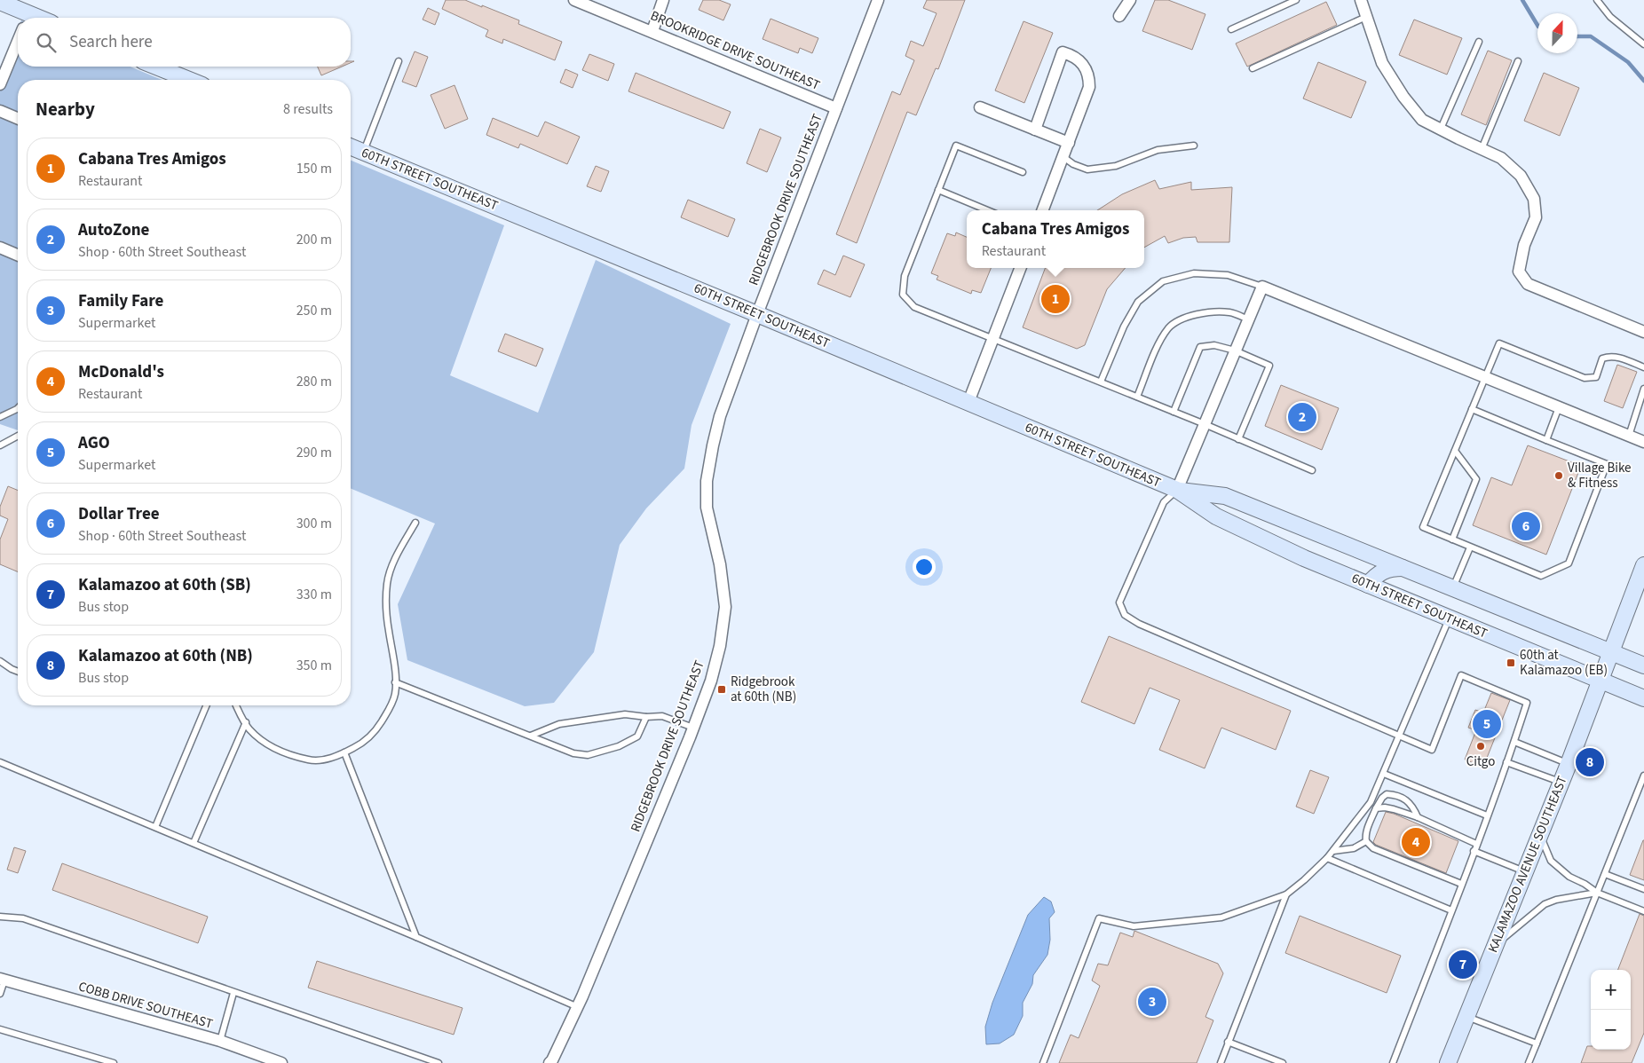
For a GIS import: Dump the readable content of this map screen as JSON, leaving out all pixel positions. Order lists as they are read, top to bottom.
{
  "streets": {
    "main road": ["60TH STREET SOUTHEAST", "KALAMAZOO AVENUE SOUTHEAST"],
    "street": ["BROOKRIDGE DRIVE SOUTHEAST", "RIDGEBROOK DRIVE SOUTHEAST", "COBB DRIVE SOUTHEAST"]
  },
  "crossings": [
    ["BROOKRIDGE DRIVE SOUTHEAST", "RIDGEBROOK DRIVE SOUTHEAST"],
    ["60TH STREET SOUTHEAST", "RIDGEBROOK DRIVE SOUTHEAST"],
    ["60TH STREET SOUTHEAST", "KALAMAZOO AVENUE SOUTHEAST"]
  ],
  "places": {
    "other": ["Village Bike & Fitness", "Citgo"],
    "transit": ["60th at Kalamazoo (EB)", "Ridgebrook at 60th (NB)"]
  },
  "north": "top",
  "page": {
    "search": "Search here",
    "heading": ["Nearby", "8 results"],
    "list": [
      {
        "mark": "1",
        "name": "Cabana Tres Amigos",
        "note": "Restaurant",
        "value": "150 m"
      },
      {
        "mark": "2",
        "name": "AutoZone",
        "note": "Shop · 60th Street Southeast",
        "value": "200 m"
      },
      {
        "mark": "3",
        "name": "Family Fare",
        "note": "Supermarket",
        "value": "250 m"
      },
      {
        "mark": "4",
        "name": "McDonald's",
        "note": "Restaurant",
        "value": "280 m"
      },
      {
        "mark": "5",
        "name": "AGO",
        "note": "Supermarket",
        "value": "290 m"
      },
      {
        "mark": "6",
        "name": "Dollar Tree",
        "note": "Shop · 60th Street Southeast",
        "value": "300 m"
      },
      {
        "mark": "7",
        "name": "Kalamazoo at 60th (SB)",
        "note": "Bus stop",
        "value": "330 m"
      },
      {
        "mark": "8",
        "name": "Kalamazoo at 60th (NB)",
        "note": "Bus stop",
        "value": "350 m"
      }
    ],
    "popup": ["Cabana Tres Amigos", "Restaurant"],
    "pins": [
      "1",
      "2",
      "6",
      "5",
      "8",
      "4",
      "7",
      "3"
    ],
    "map_buttons": ["+", "−"]
  }
}
